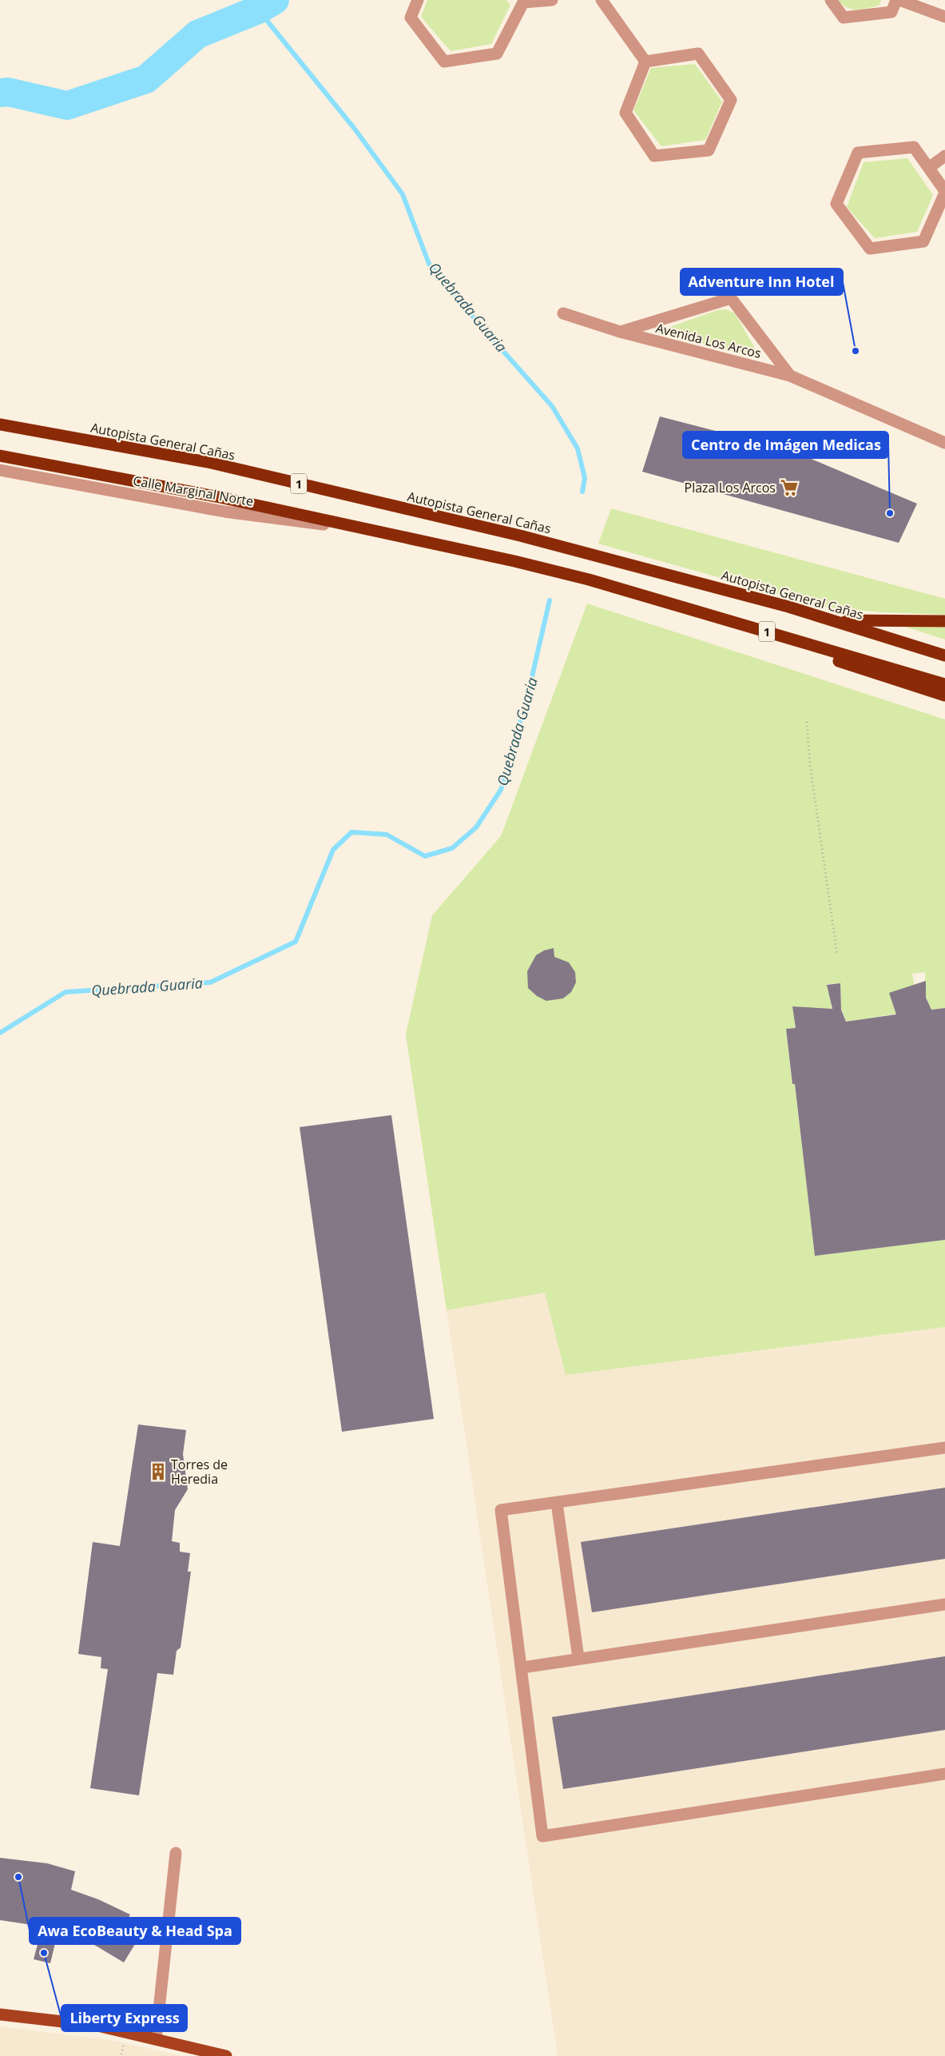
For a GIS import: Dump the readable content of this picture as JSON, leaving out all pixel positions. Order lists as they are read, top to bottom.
{
  "streets": {
    "highway": ["Autopista General Cañas", "1"],
    "street": ["Avenida Los Arcos", "Calle Marginal Norte"]
  },
  "crossings": [
    ["1", "Calle Marginal Norte"]
  ],
  "water": ["Quebrada Guaria"],
  "places": {
    "other": [
      "Adventure Inn Hotel",
      "Centro de Imágen Medicas",
      "Awa EcoBeauty & Head Spa",
      "Liberty Express"
    ],
    "supermarket": ["Plaza Los Arcos"],
    "building": ["Torres de Heredia"]
  }
}
